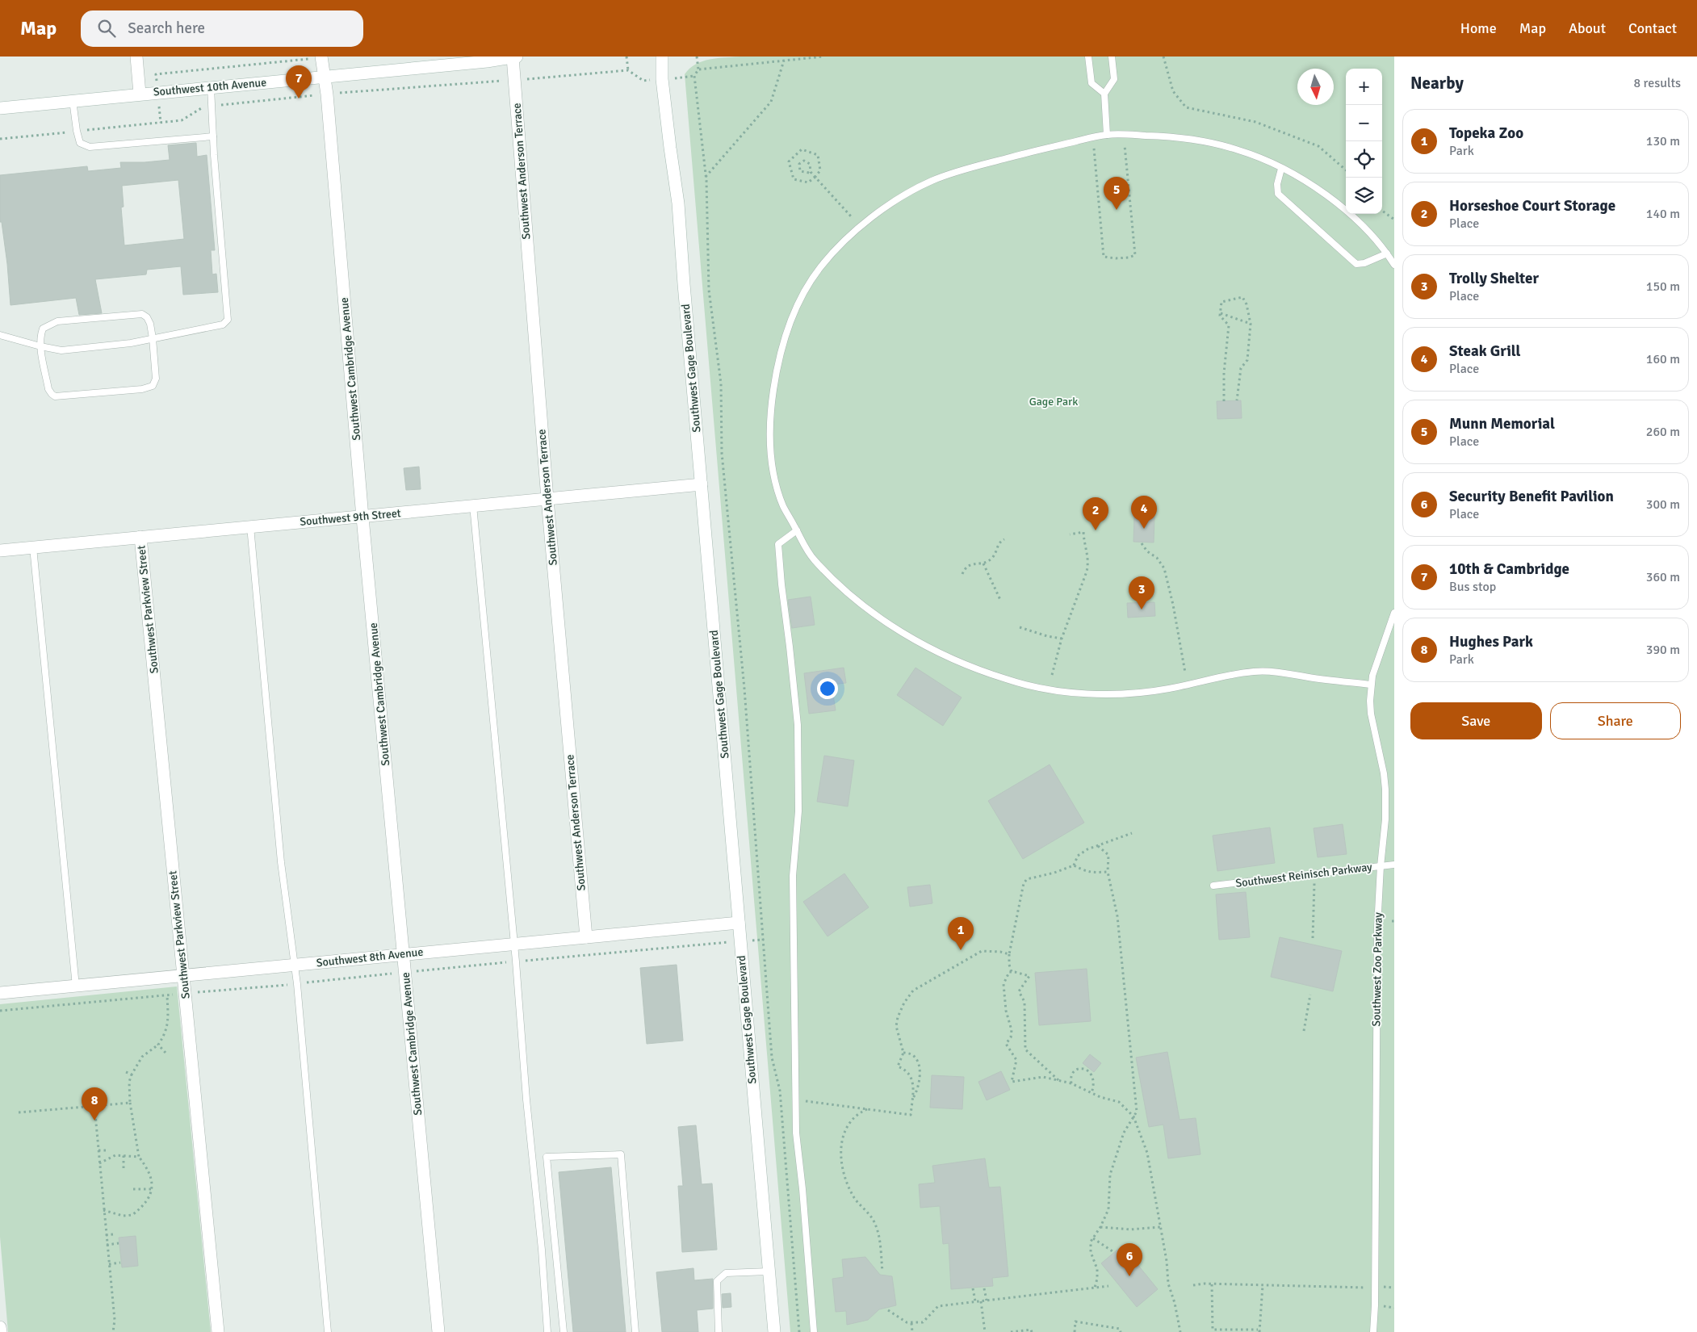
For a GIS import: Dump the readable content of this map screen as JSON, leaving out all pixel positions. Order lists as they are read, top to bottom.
{
  "streets": {
    "street": [
      "Southwest 10th Avenue",
      "Southwest Anderson Terrace",
      "Southwest Gage Boulevard",
      "Southwest Cambridge Avenue",
      "Southwest 9th Street",
      "Southwest Parkview Street",
      "Southwest 8th Avenue"
    ],
    "lane": ["Southwest Reinisch Parkway", "Southwest Zoo Parkway"]
  },
  "crossings": [
    ["Southwest 10th Avenue", "Southwest Anderson Terrace"],
    ["Southwest 10th Avenue", "Southwest Cambridge Avenue"],
    ["Southwest Anderson Terrace", "Southwest 9th Street"],
    ["Southwest Anderson Terrace", "Southwest 8th Avenue"],
    ["Southwest Gage Boulevard", "Southwest 9th Street"],
    ["Southwest Gage Boulevard", "Southwest 8th Avenue"],
    ["Southwest Cambridge Avenue", "Southwest 9th Street"],
    ["Southwest Cambridge Avenue", "Southwest 8th Avenue"],
    ["Southwest 9th Street", "Southwest Parkview Street"],
    ["Southwest Parkview Street", "Southwest 8th Avenue"],
    ["Southwest Reinisch Parkway", "Southwest Zoo Parkway"]
  ],
  "parks": ["Gage Park"],
  "north": "bottom",
  "page": {
    "header": "Map",
    "search": "Search here",
    "nav": [
      "Home",
      "Map",
      "About",
      "Contact"
    ],
    "heading": ["Nearby", "8 results"],
    "pins": [
      "7",
      "5",
      "4",
      "2",
      "3",
      "1",
      "8",
      "6"
    ],
    "map_buttons": ["+", "−"],
    "list": [
      {
        "mark": "1",
        "name": "Topeka Zoo",
        "note": "Park",
        "value": "130 m"
      },
      {
        "mark": "2",
        "name": "Horseshoe Court Storage",
        "note": "Place",
        "value": "140 m"
      },
      {
        "mark": "3",
        "name": "Trolly Shelter",
        "note": "Place",
        "value": "150 m"
      },
      {
        "mark": "4",
        "name": "Steak Grill",
        "note": "Place",
        "value": "160 m"
      },
      {
        "mark": "5",
        "name": "Munn Memorial",
        "note": "Place",
        "value": "260 m"
      },
      {
        "mark": "6",
        "name": "Security Benefit Pavilion",
        "note": "Place",
        "value": "300 m"
      },
      {
        "mark": "7",
        "name": "10th & Cambridge",
        "note": "Bus stop",
        "value": "360 m"
      },
      {
        "mark": "8",
        "name": "Hughes Park",
        "note": "Park",
        "value": "390 m"
      }
    ],
    "buttons": ["Save", "Share"]
  }
}
